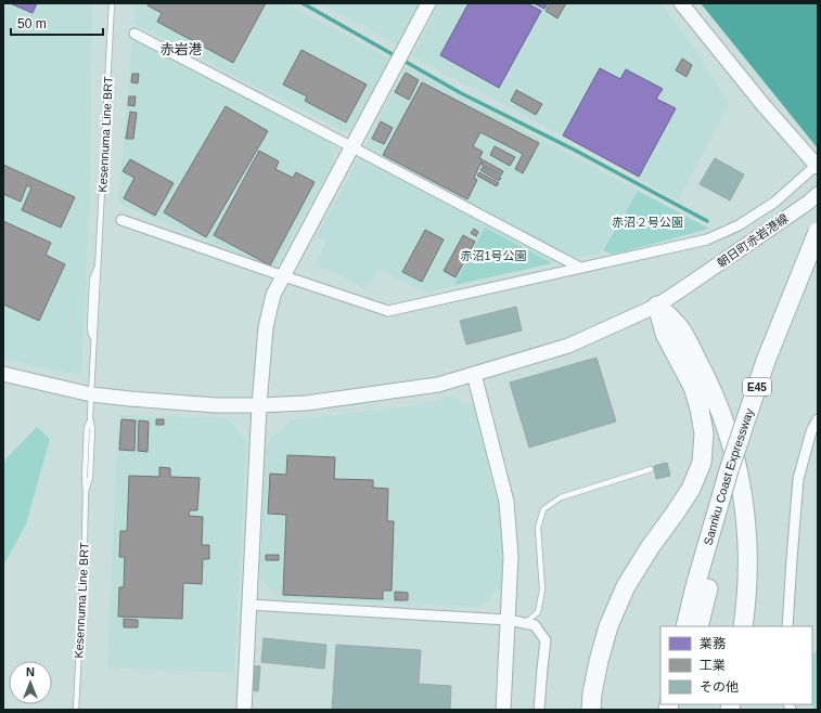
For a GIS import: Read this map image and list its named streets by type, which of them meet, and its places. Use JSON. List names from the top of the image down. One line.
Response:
{"streets":{"highway":["E45","Sanriku Coast Expressway"],"street":["朝日町赤岩港線"],"lane":["Kesennuma Line BRT"]},"crossings":[["Kesennuma Line BRT","朝日町赤岩港線"]],"districts":["赤岩港"],"parks":["赤沼２号公園","赤沼1号公園"],"legend":["業務","工業","その他"],"scale_bar":"50 m","north":"top"}
